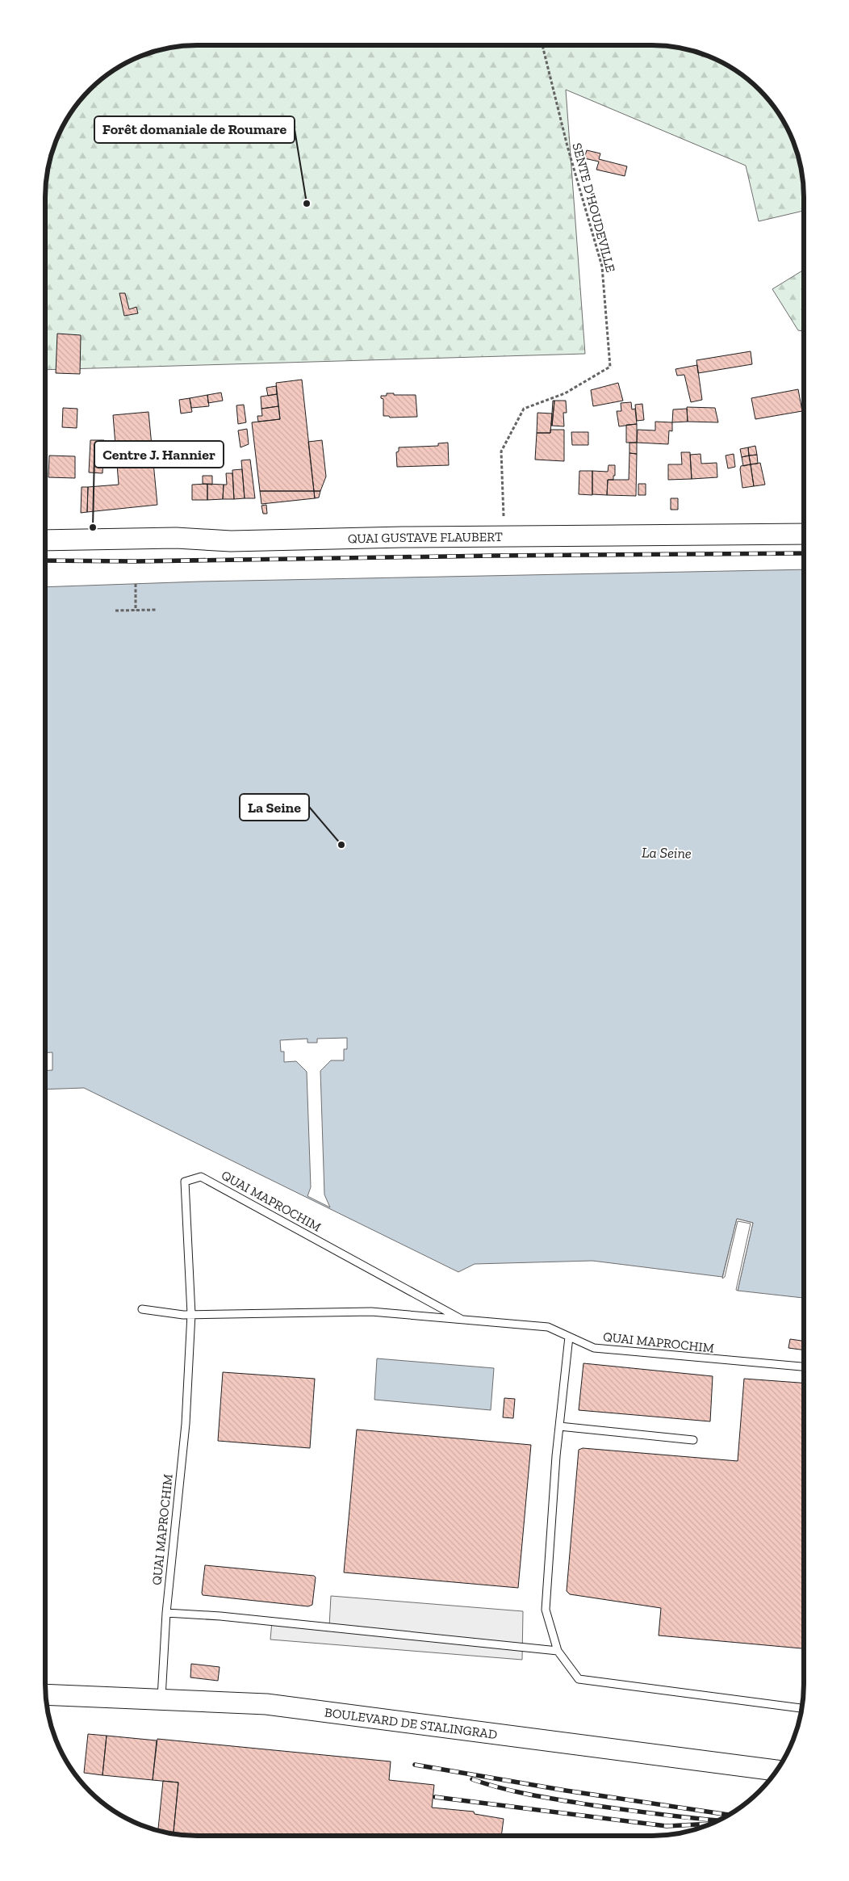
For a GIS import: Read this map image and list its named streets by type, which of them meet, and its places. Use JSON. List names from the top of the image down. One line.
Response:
{"streets":{"main road":["QUAI GUSTAVE FLAUBERT","BOULEVARD DE STALINGRAD"],"lane":["QUAI MAPROCHIM"],"path":["SENTE D'HOUDEVILLE"]},"crossings":[["QUAI MAPROCHIM","BOULEVARD DE STALINGRAD"]],"water":["La Seine"],"places":["Forêt domaniale de Roumare","Centre J. Hannier","La Seine"]}
